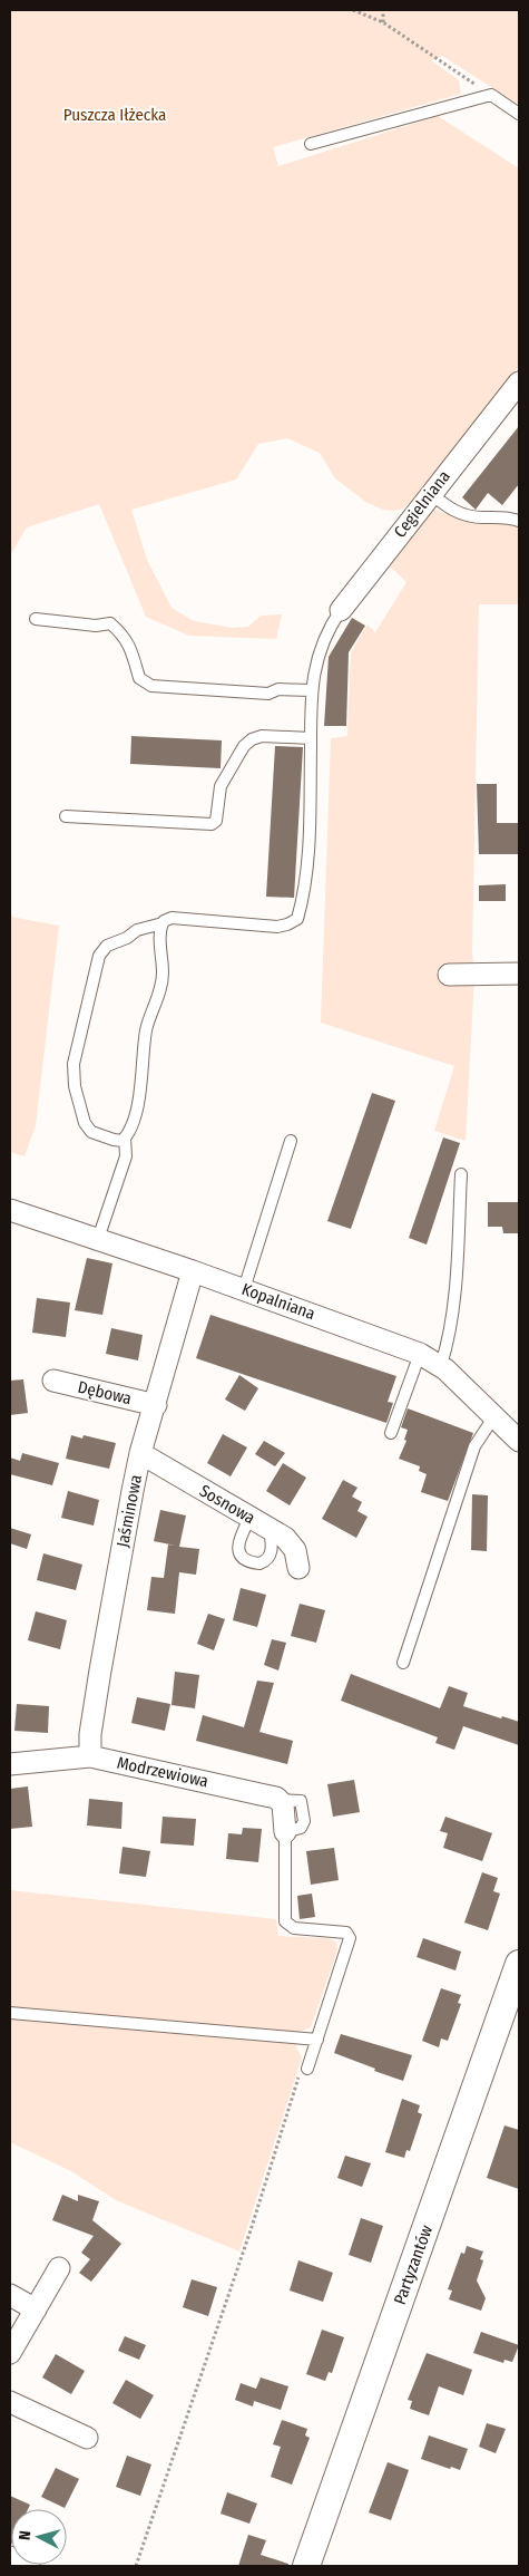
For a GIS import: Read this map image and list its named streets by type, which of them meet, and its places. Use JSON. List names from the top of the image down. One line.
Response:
{"streets":{"street":["Cegielniana","Kopalniana","Dębowa","Sosnowa","Jaśminowa","Modrzewiowa","Partyzantów"]},"crossings":[["Kopalniana","Jaśminowa"],["Dębowa","Jaśminowa"],["Sosnowa","Jaśminowa"],["Jaśminowa","Modrzewiowa"]],"parks":["Puszcza Iłżecka"],"north":"left"}
